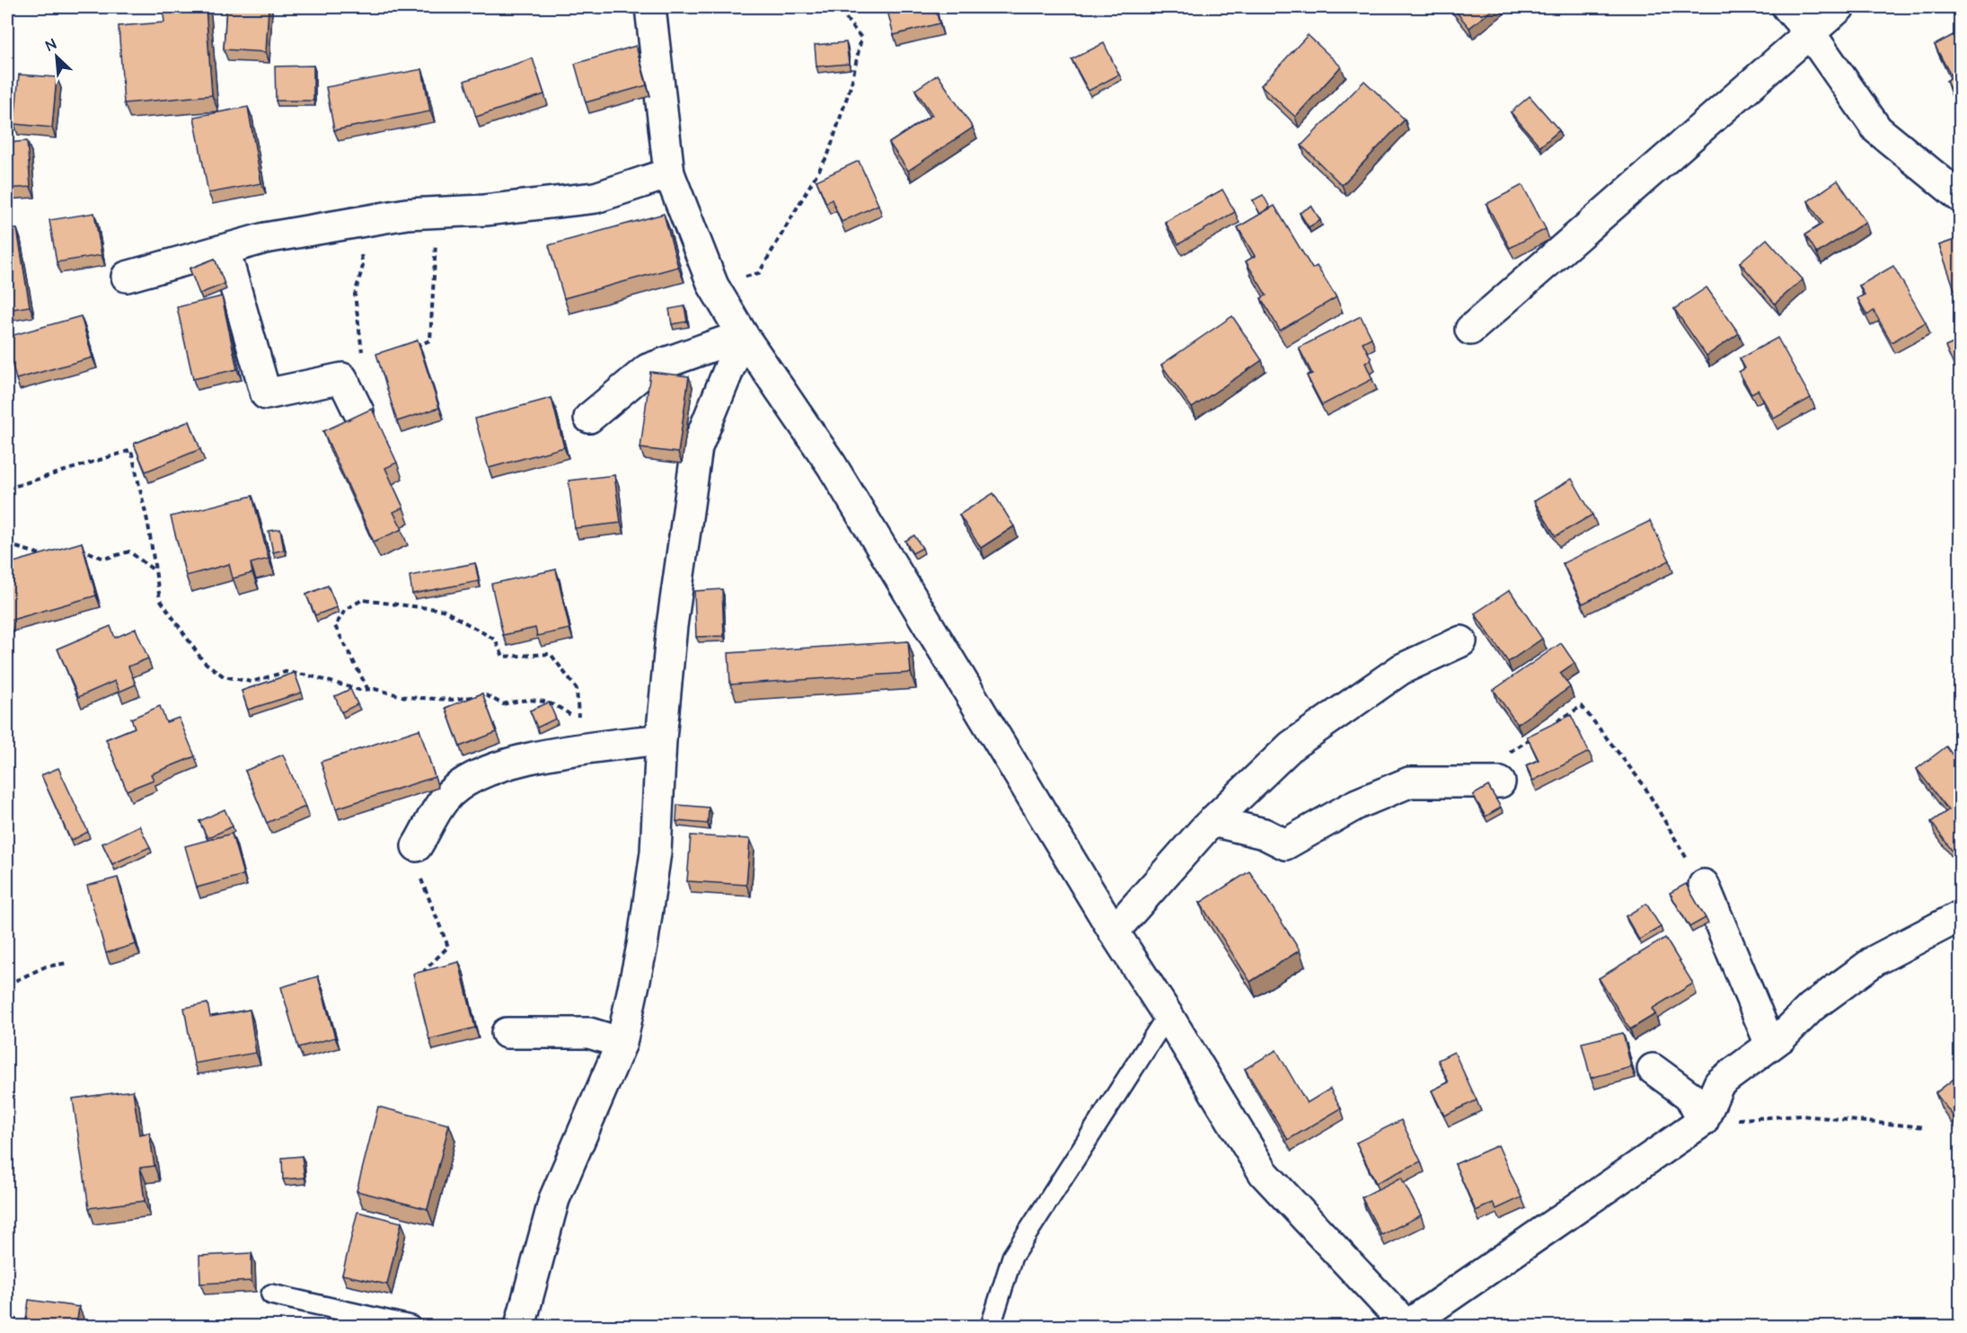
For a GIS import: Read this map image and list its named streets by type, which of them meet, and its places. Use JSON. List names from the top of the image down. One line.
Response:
{"north":"top left"}
